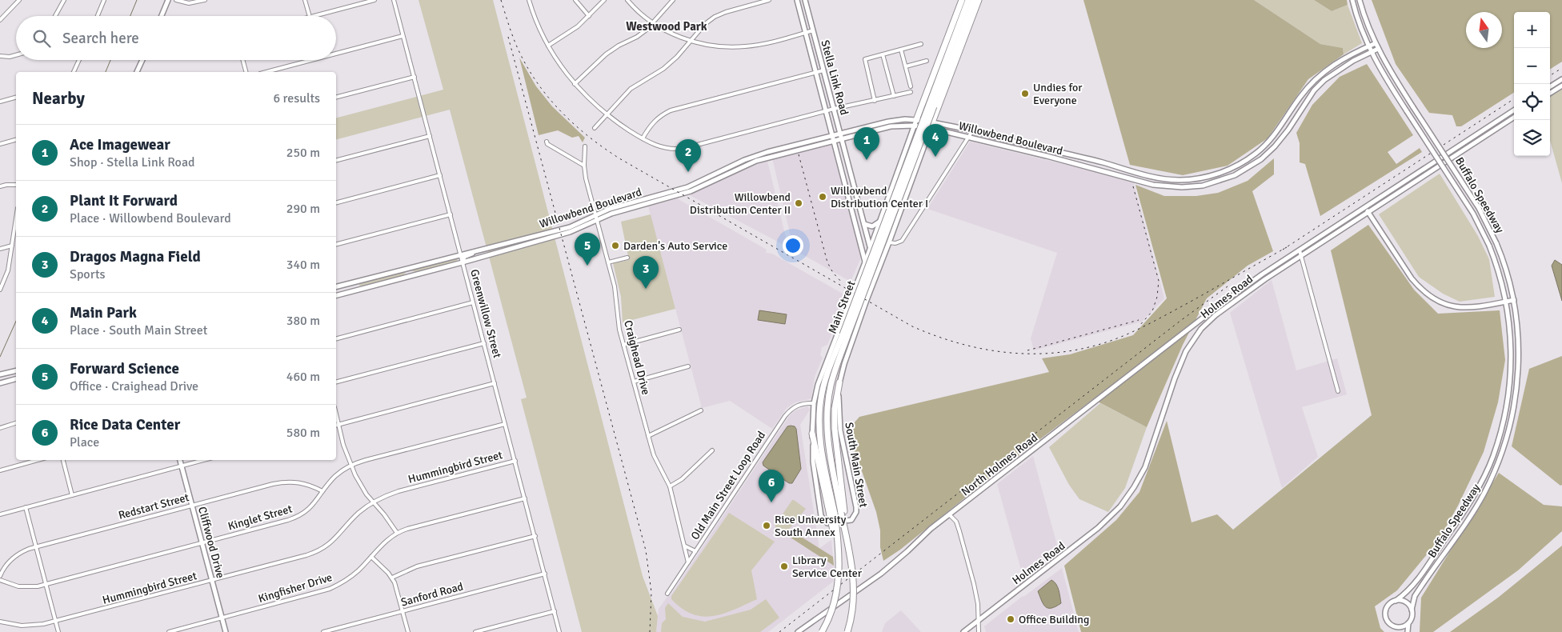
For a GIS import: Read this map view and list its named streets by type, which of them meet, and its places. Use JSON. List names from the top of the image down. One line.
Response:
{"streets":{"highway":["Main Street"],"main road":["Stella Link Road","Willowbend Boulevard","Buffalo Speedway","Holmes Road","South Main Street","North Holmes Road","Cliffwood Drive"],"street":["Greenwillow Street","Craighead Drive","Hummingbird Street","Old Main Street Loop Road","Redstart Street","Kinglet Street","Kingfisher Drive","Sanford Road"]},"crossings":[["Stella Link Road","Willowbend Boulevard"],["Stella Link Road","South Main Street"],["Willowbend Boulevard","Buffalo Speedway"],["Willowbend Boulevard","Greenwillow Street"],["Willowbend Boulevard","Craighead Drive"],["Willowbend Boulevard","South Main Street"],["Holmes Road","North Holmes Road"],["Greenwillow Street","Hummingbird Street"],["Greenwillow Street","Kinglet Street"],["Greenwillow Street","Kingfisher Drive"],["Greenwillow Street","Sanford Road"],["Craighead Drive","Old Main Street Loop Road"],["South Main Street","Old Main Street Loop Road"],["Hummingbird Street","Cliffwood Drive"],["Redstart Street","Kinglet Street"],["Redstart Street","Cliffwood Drive"],["Kinglet Street","Cliffwood Drive"],["Cliffwood Drive","Kingfisher Drive"]],"districts":["Westwood Park"],"places":["Undies for Everyone","Willowbend Distribution Center I","Willowbend Distribution Center II","Darden's Auto Service","Rice University South Annex","Library Service Center","Office Building"],"north":"top","page":{"map_buttons":["+","−"],"search":"Search here","heading":["Nearby","6 results"],"pins":["4","1","2","5","3","6"],"list":[{"mark":"1","name":"Ace Imagewear","note":"Shop · Stella Link Road","value":"250 m"},{"mark":"2","name":"Plant It Forward","note":"Place · Willowbend Boulevard","value":"290 m"},{"mark":"3","name":"Dragos Magna Field","note":"Sports","value":"340 m"},{"mark":"4","name":"Main Park","note":"Place · South Main Street","value":"380 m"},{"mark":"5","name":"Forward Science","note":"Office · Craighead Drive","value":"460 m"},{"mark":"6","name":"Rice Data Center","note":"Place","value":"580 m"}]}}
